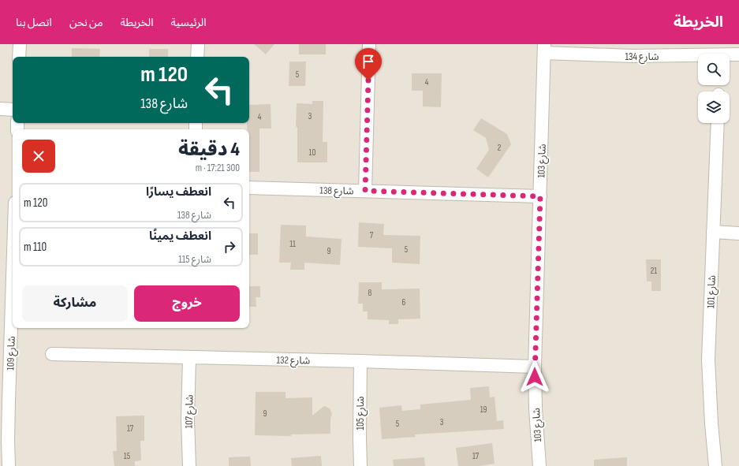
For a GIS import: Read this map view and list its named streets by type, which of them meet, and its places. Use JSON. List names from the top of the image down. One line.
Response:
{"streets":{"street":["شارع 134","شارع 103","شارع 138","شارع 101","شارع 109","شارع 132","شارع 107","شارع 105"]},"crossings":[["شارع 134","شارع 103"],["شارع 103","شارع 138"],["شارع 103","شارع 132"],["شارع 132","شارع 107"],["شارع 132","شارع 105"]],"house_numbers":["5","4","3","4","2","10","7","11","5","9","21","8","6","19","9","3","5","17","15","17"],"page":{"header":"الخريطة","nav":["الرئيسية","الخريطة","من نحن","اتصل بنا"],"turn":["120 m","شارع 138"],"heading":["4 دقيقة","300 m · 17:21"],"list":[{"name":"انعطف يسارًا","note":"شارع 138","value":"120 m"},{"name":"انعطف يمينًا","note":"شارع 115","value":"110 m"}],"buttons":["خروج","مشاركة"]}}
